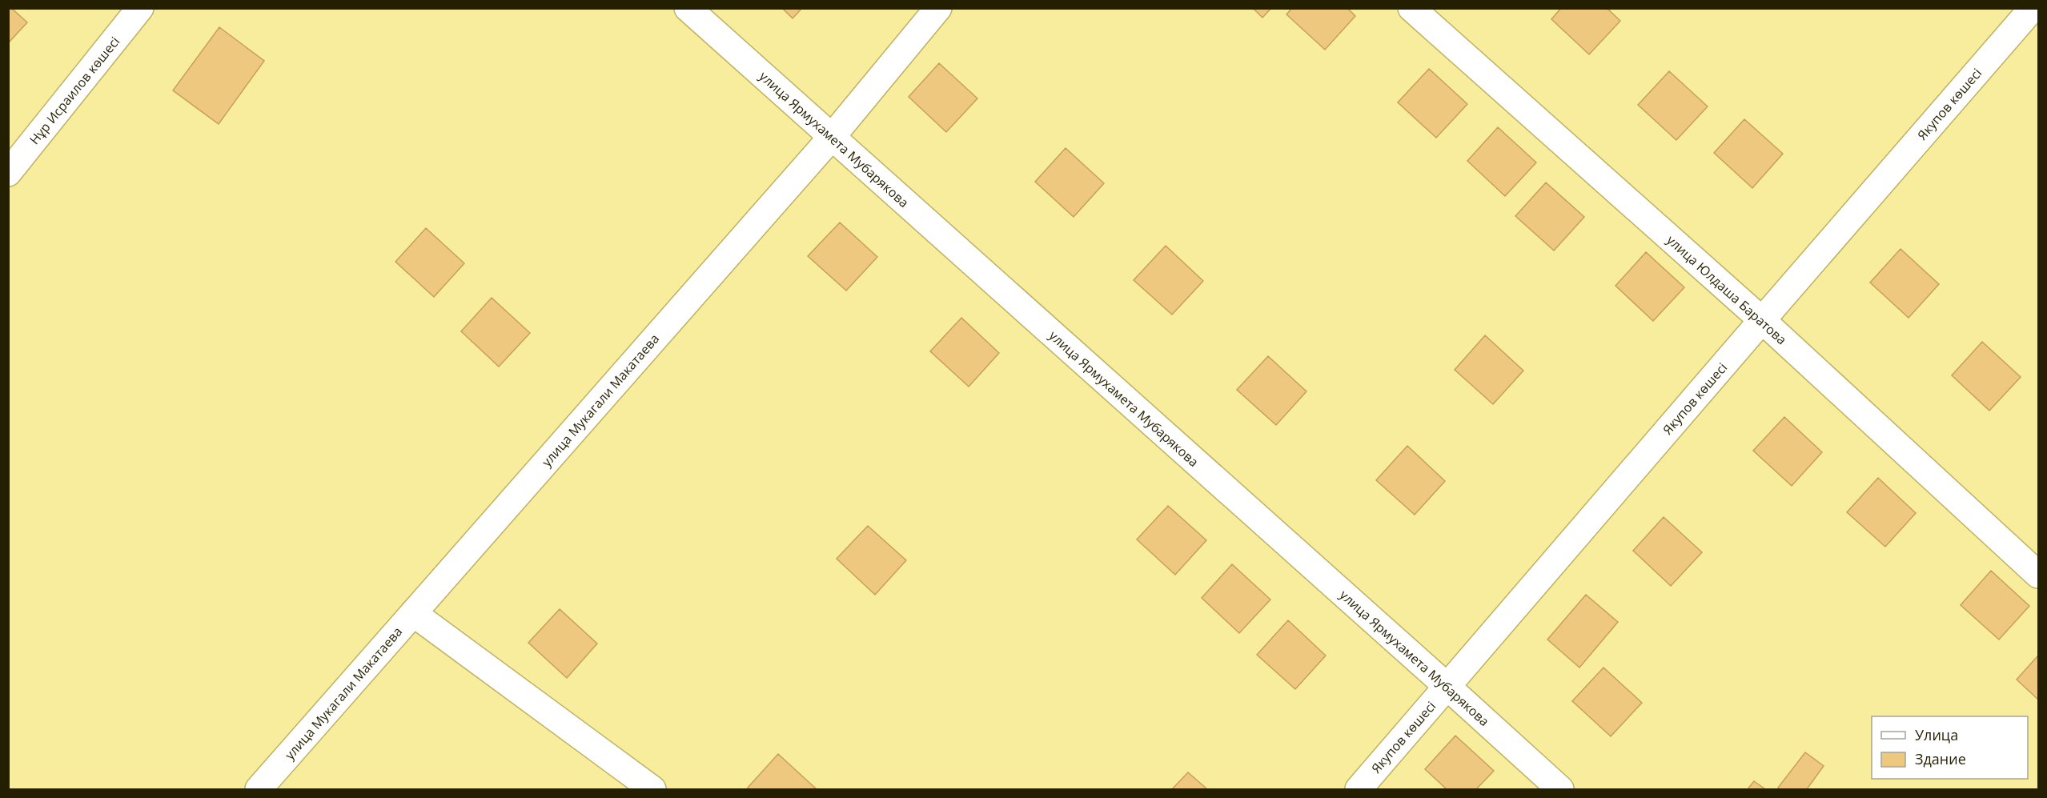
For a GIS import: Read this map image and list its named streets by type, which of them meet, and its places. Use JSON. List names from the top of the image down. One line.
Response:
{"streets":{"street":["Нұр Исраилов көшесі","Якупов көшесі","улица Ярмухамета Мубарякова","улица Юлдаша Баратова","улица Мукагали Макатаева"]},"crossings":[["Якупов көшесі","улица Ярмухамета Мубарякова"],["Якупов көшесі","улица Юлдаша Баратова"],["улица Ярмухамета Мубарякова","улица Мукагали Макатаева"]],"legend":["Улица","Здание"]}
